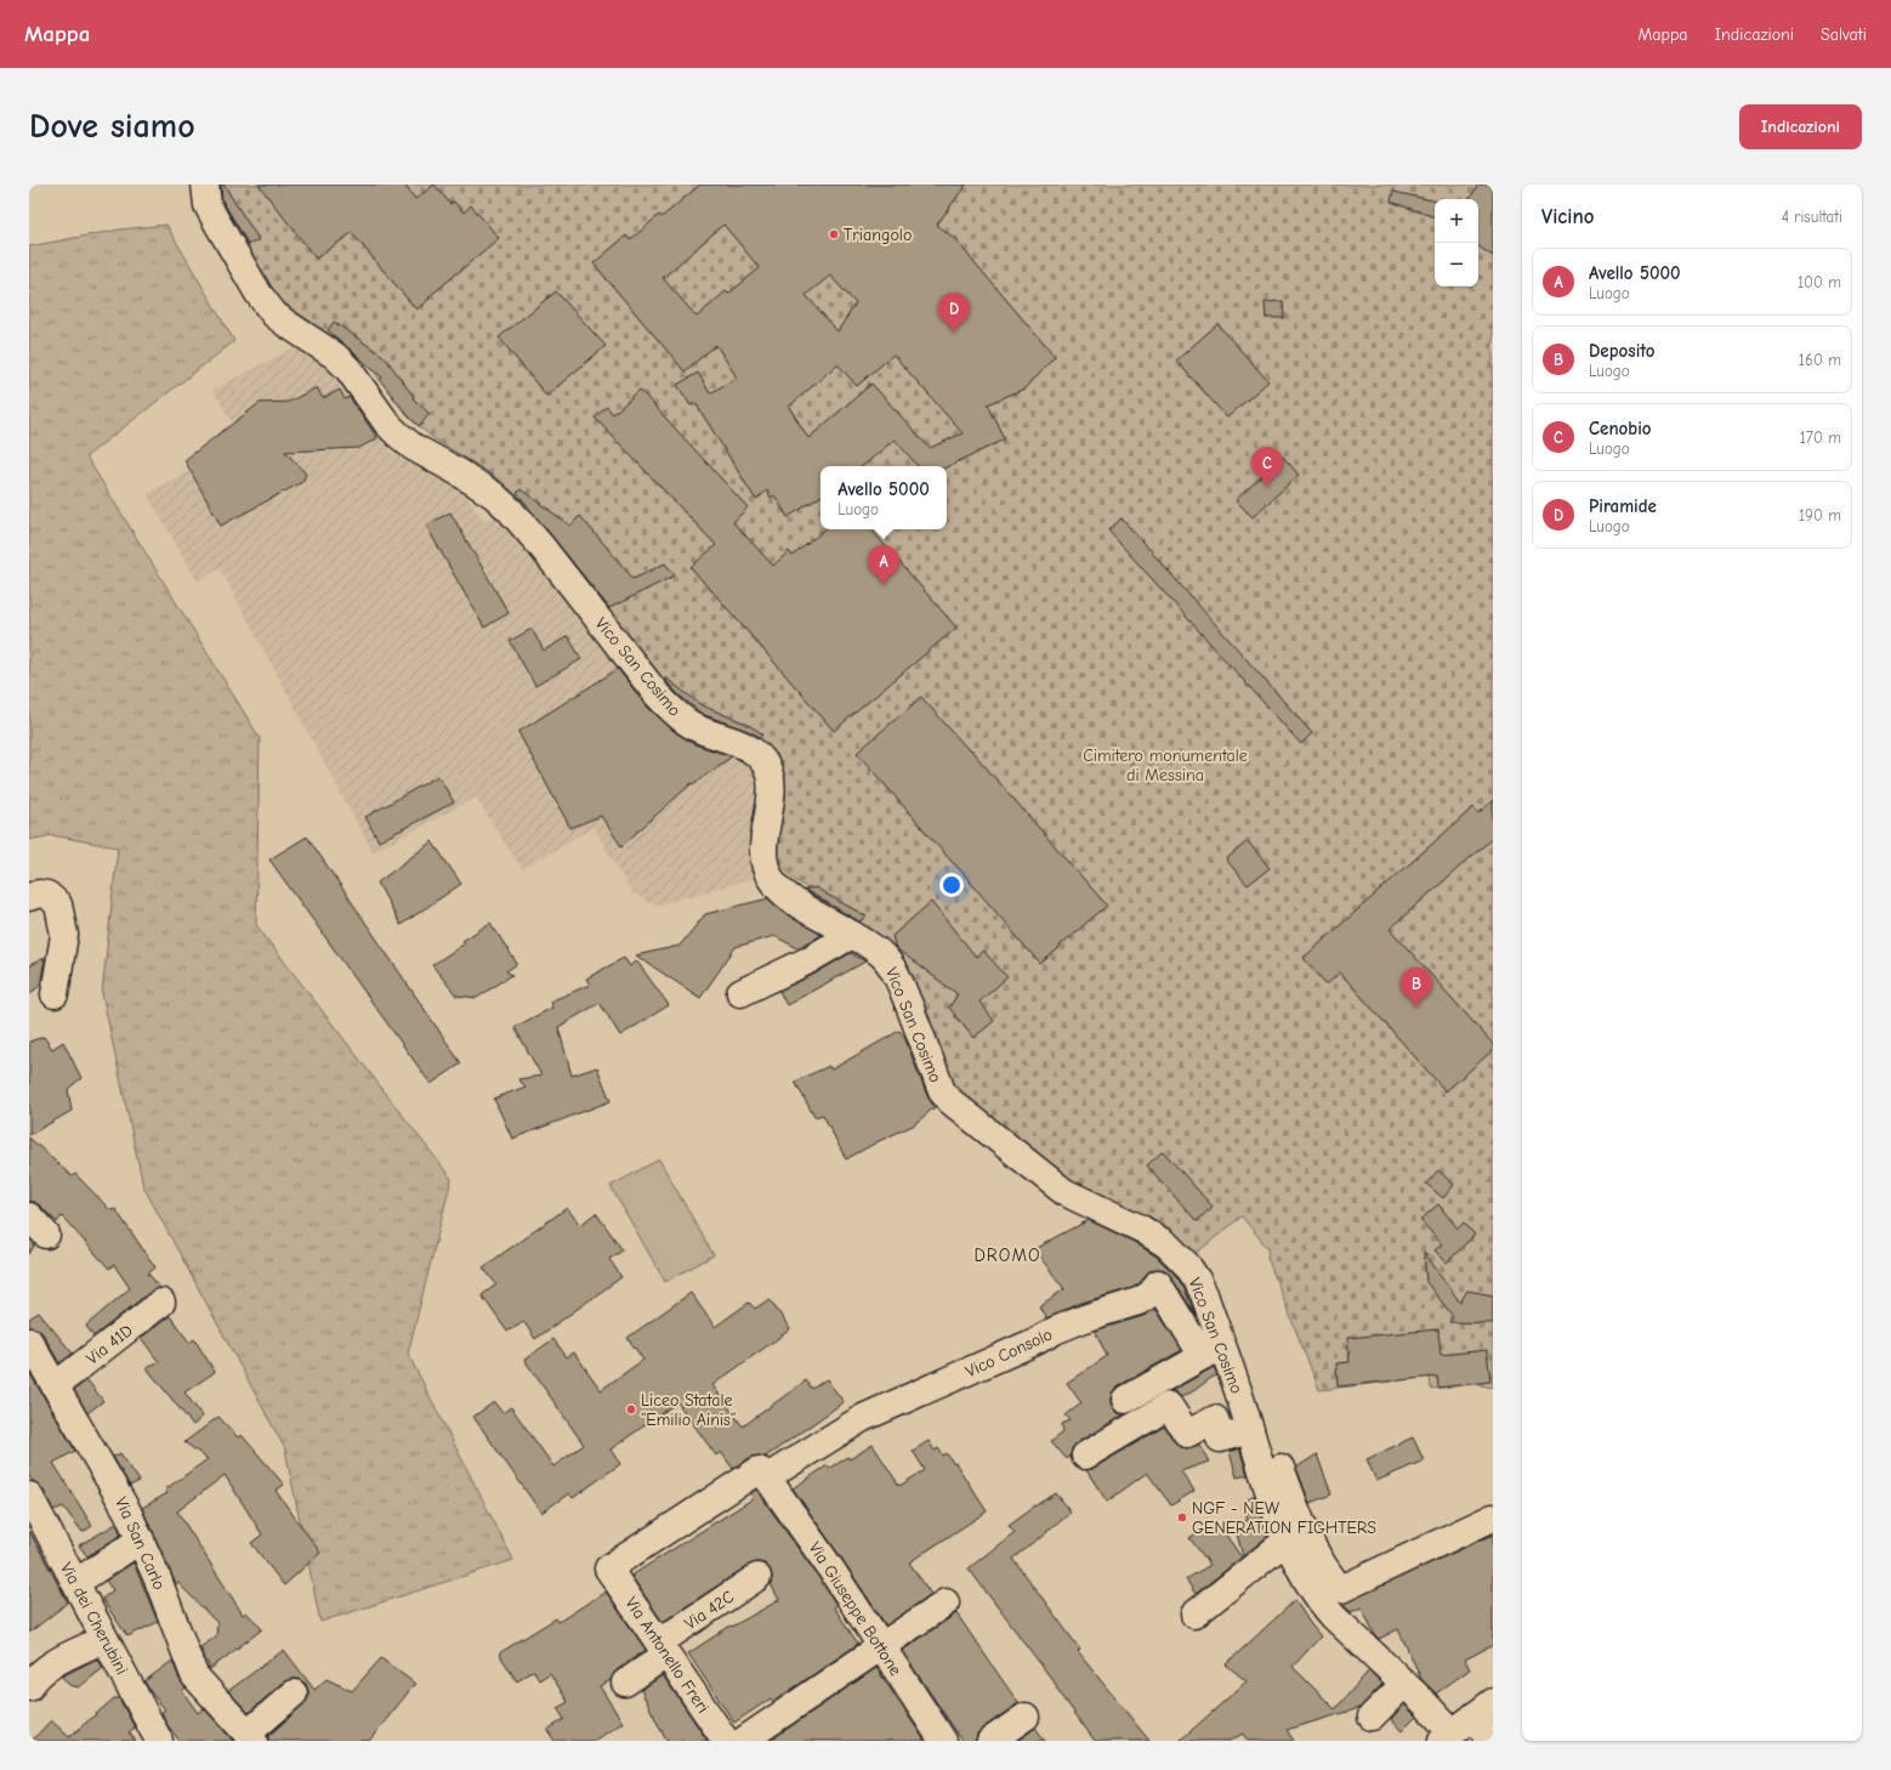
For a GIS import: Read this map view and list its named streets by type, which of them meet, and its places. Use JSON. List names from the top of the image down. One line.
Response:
{"streets":{"street":["Vico San Cosimo","Via 41D","Vico Consolo","Via San Carlo","Via Giuseppe Bottone","Via 42C","Via dei Cherubini","Via Antonello Freri"]},"crossings":[["Vico San Cosimo","Vico Consolo"],["Via 41D","Via San Carlo"],["Vico Consolo","Via Giuseppe Bottone"],["Vico Consolo","Via Antonello Freri"],["Via Giuseppe Bottone","Via Antonello Freri"],["Via 42C","Via Antonello Freri"]],"districts":["DROMO"],"parks":["Cimitero monumentale di Messina"],"places":["Triangolo","Liceo Statale “Emilio Ainis”","NGF - NEW GENERATION FIGHTERS"],"page":{"header":"Mappa","nav":["Mappa","Indicazioni","Salvati"],"buttons":"Indicazioni","title":"Dove siamo","heading":["Vicino","4 risultati"],"map_buttons":["+","−"],"list":[{"mark":"A","name":"Avello 5000","note":"Luogo","value":"100 m"},{"mark":"B","name":"Deposito","note":"Luogo","value":"160 m"},{"mark":"C","name":"Cenobio","note":"Luogo","value":"170 m"},{"mark":"D","name":"Piramide","note":"Luogo","value":"190 m"}],"pins":["D","C","A","B"],"popup":["Avello 5000","Luogo"]}}
